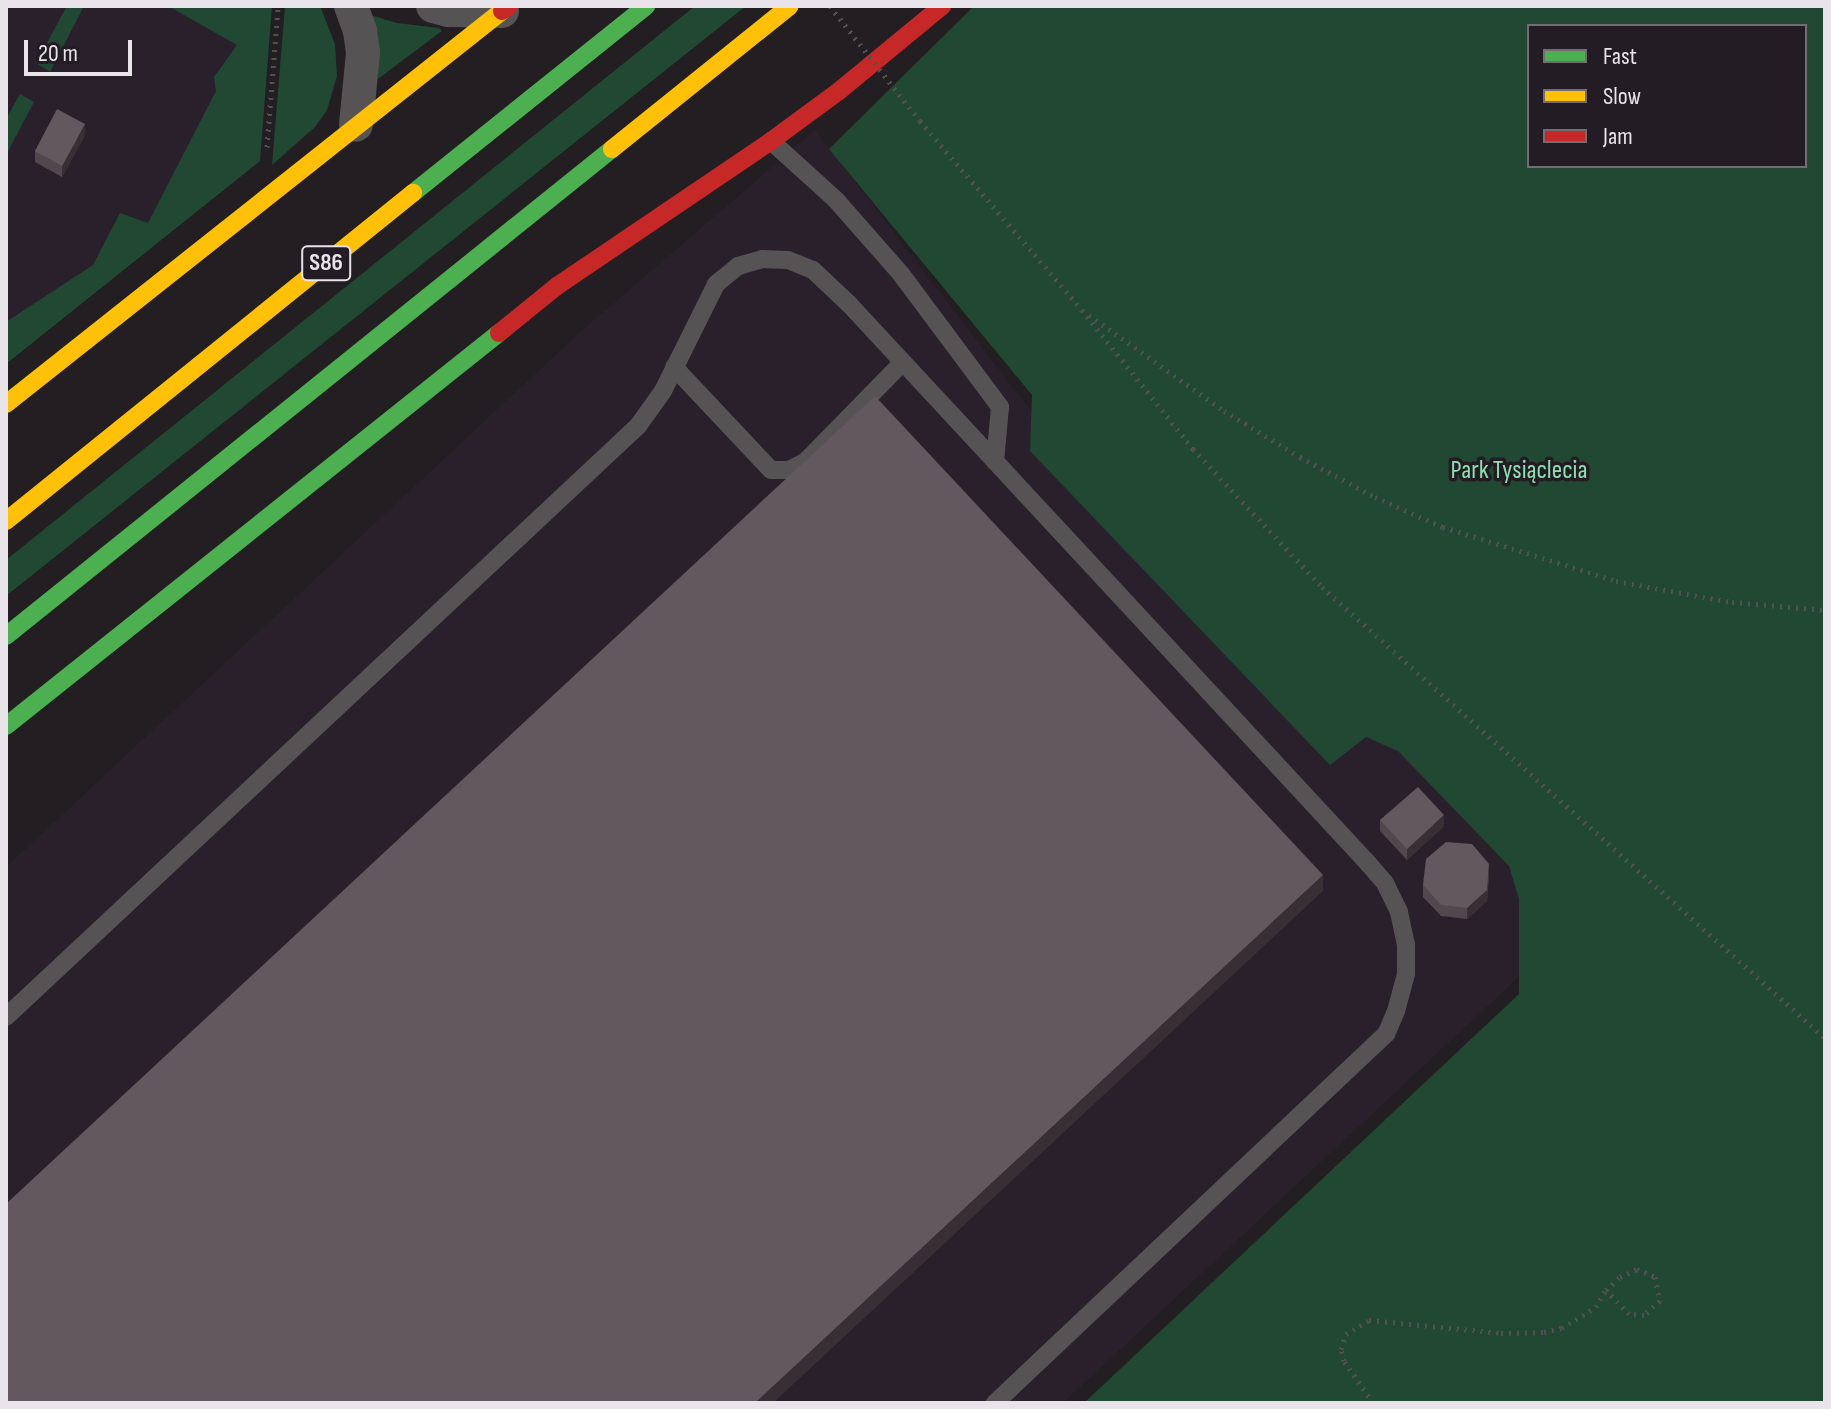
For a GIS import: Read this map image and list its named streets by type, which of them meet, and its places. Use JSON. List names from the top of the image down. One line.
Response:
{"streets":{"main road":["S86"]},"parks":["Park Tysiąclecia"],"legend":["Fast","Slow","Jam"],"scale_bar":"20 m"}
